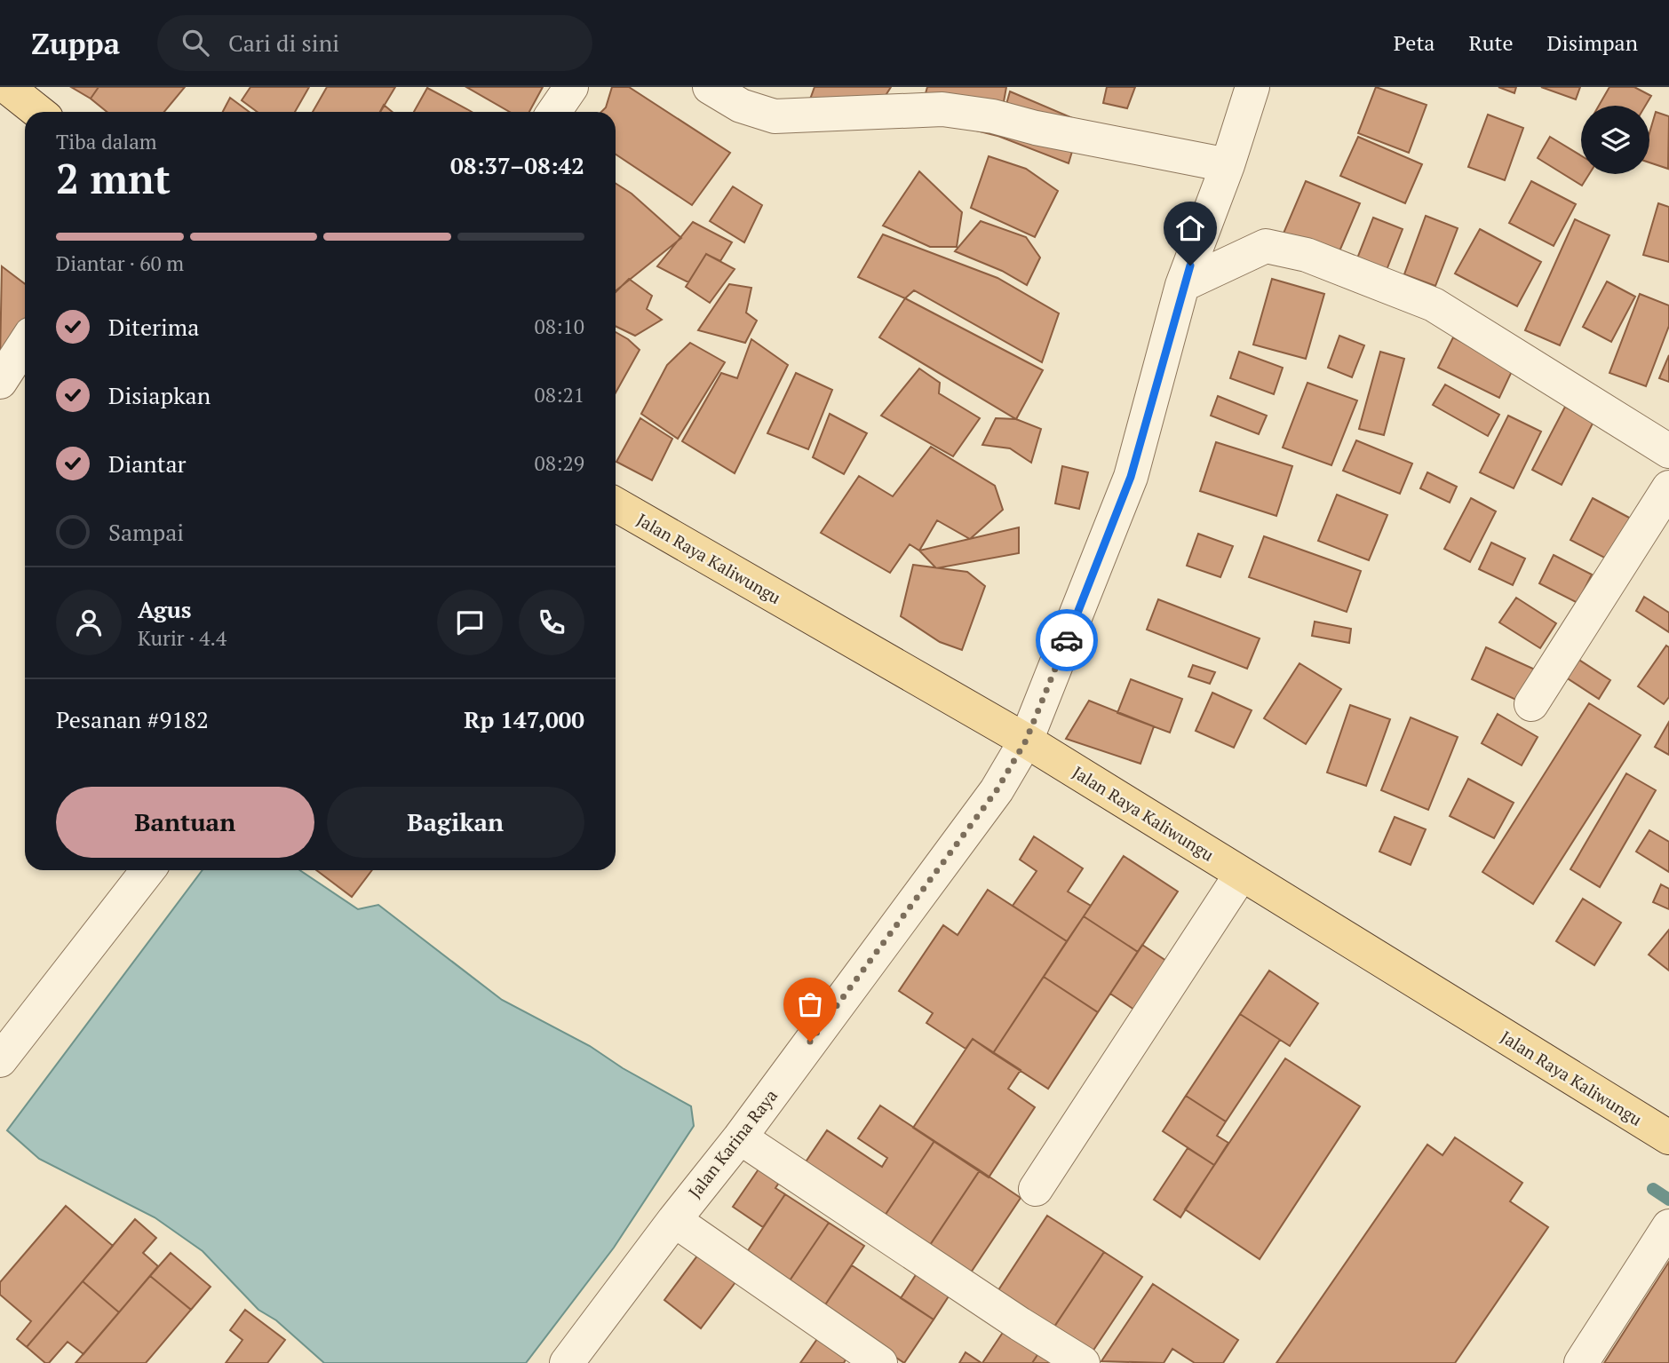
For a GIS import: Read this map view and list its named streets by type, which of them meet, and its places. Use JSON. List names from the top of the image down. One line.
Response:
{"streets":{"main road":["Jalan Raya Kaliwungu"],"street":["Jalan Karina Raya"]},"crossings":[["Jalan Raya Kaliwungu","Jalan Karina Raya"]],"page":{"header":"Zuppa","search":"Cari di sini","nav":["Peta","Rute","Disimpan"],"heading":["2 mnt","Tiba dalam","08:37–08:42"],"panel":["Agus","Kurir · 4.4","Pesanan #9182","Rp 147,000"],"bar":"Diantar · 60 m","list":[["Diterima","08:10"],["Disiapkan","08:21"],["Diantar","08:29"],"Sampai"],"buttons":["Bantuan","Bagikan"]}}
